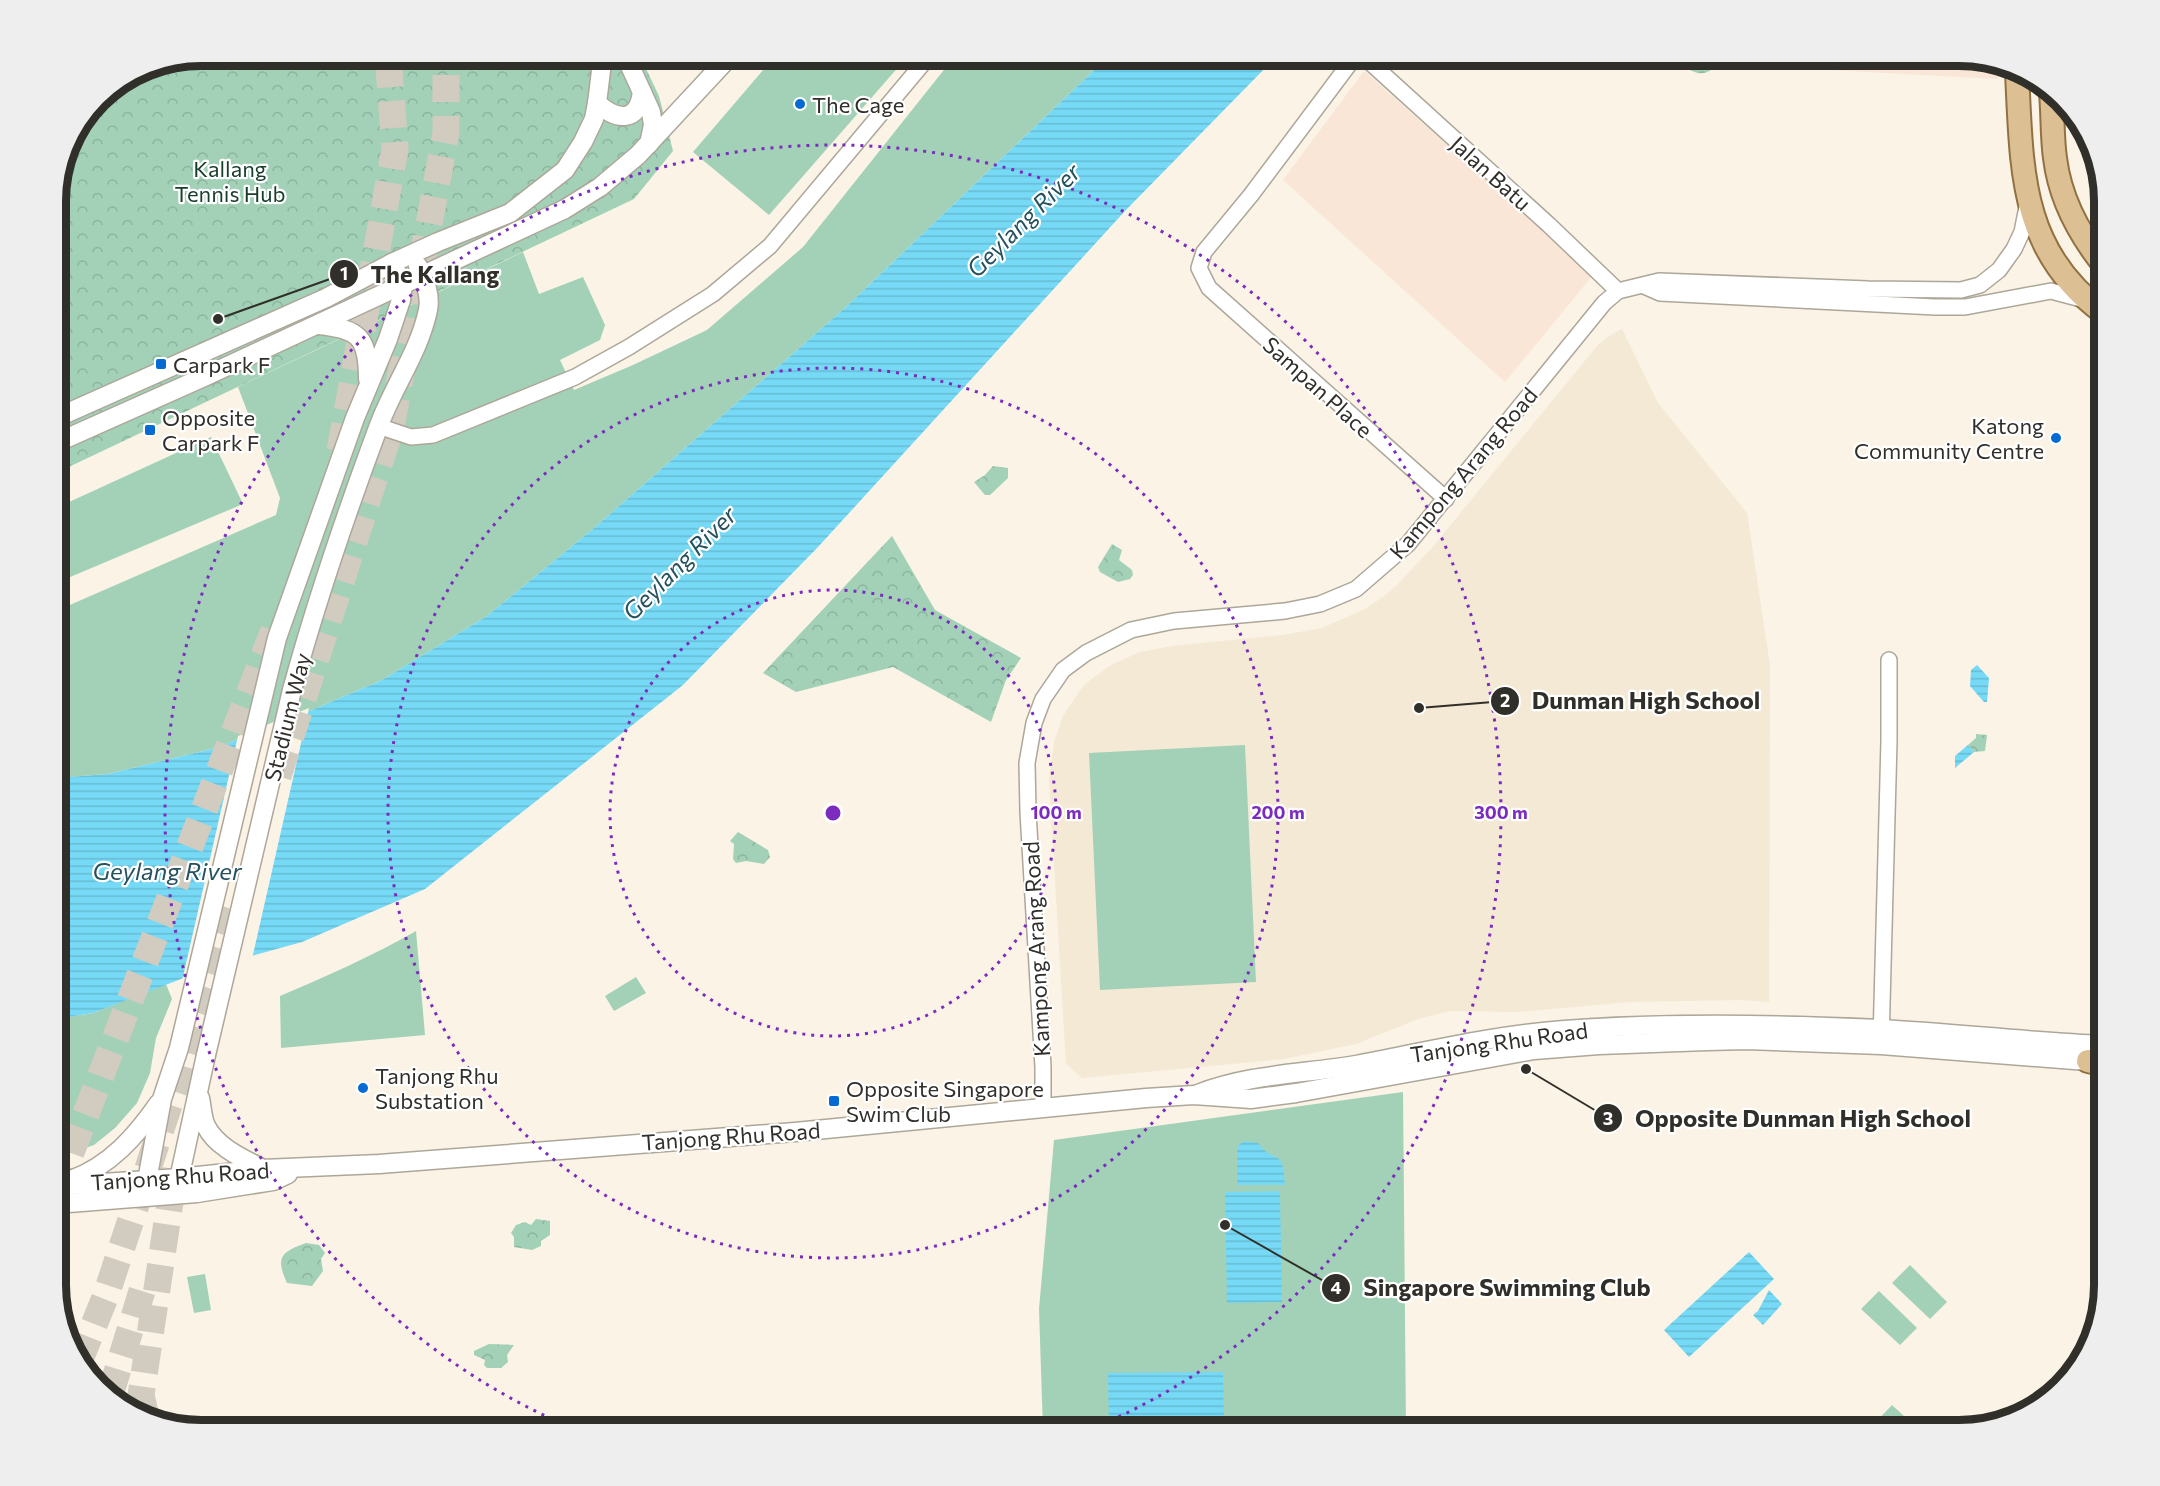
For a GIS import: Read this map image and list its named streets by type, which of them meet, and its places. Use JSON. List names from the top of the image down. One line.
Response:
{"streets":{"street":["Jalan Batu","Sampan Place","Kampong Arang Road","Stadium Way","Tanjong Rhu Road"]},"crossings":[["Jalan Batu","Kampong Arang Road"],["Sampan Place","Kampong Arang Road"],["Kampong Arang Road","Tanjong Rhu Road"],["Stadium Way","Tanjong Rhu Road"]],"water":["Geylang River"],"parks":["Kallang Tennis Hub"],"places":{"other":["The Cage","The Kallang","Katong Community Centre","Dunman High School","Opposite Dunman High School","Tanjong Rhu Substation","Singapore Swimming Club"],"transit":["Carpark F","Opposite Carpark F","Opposite Singapore Swim Club"]},"rings":["100 m","200 m","300 m"]}
